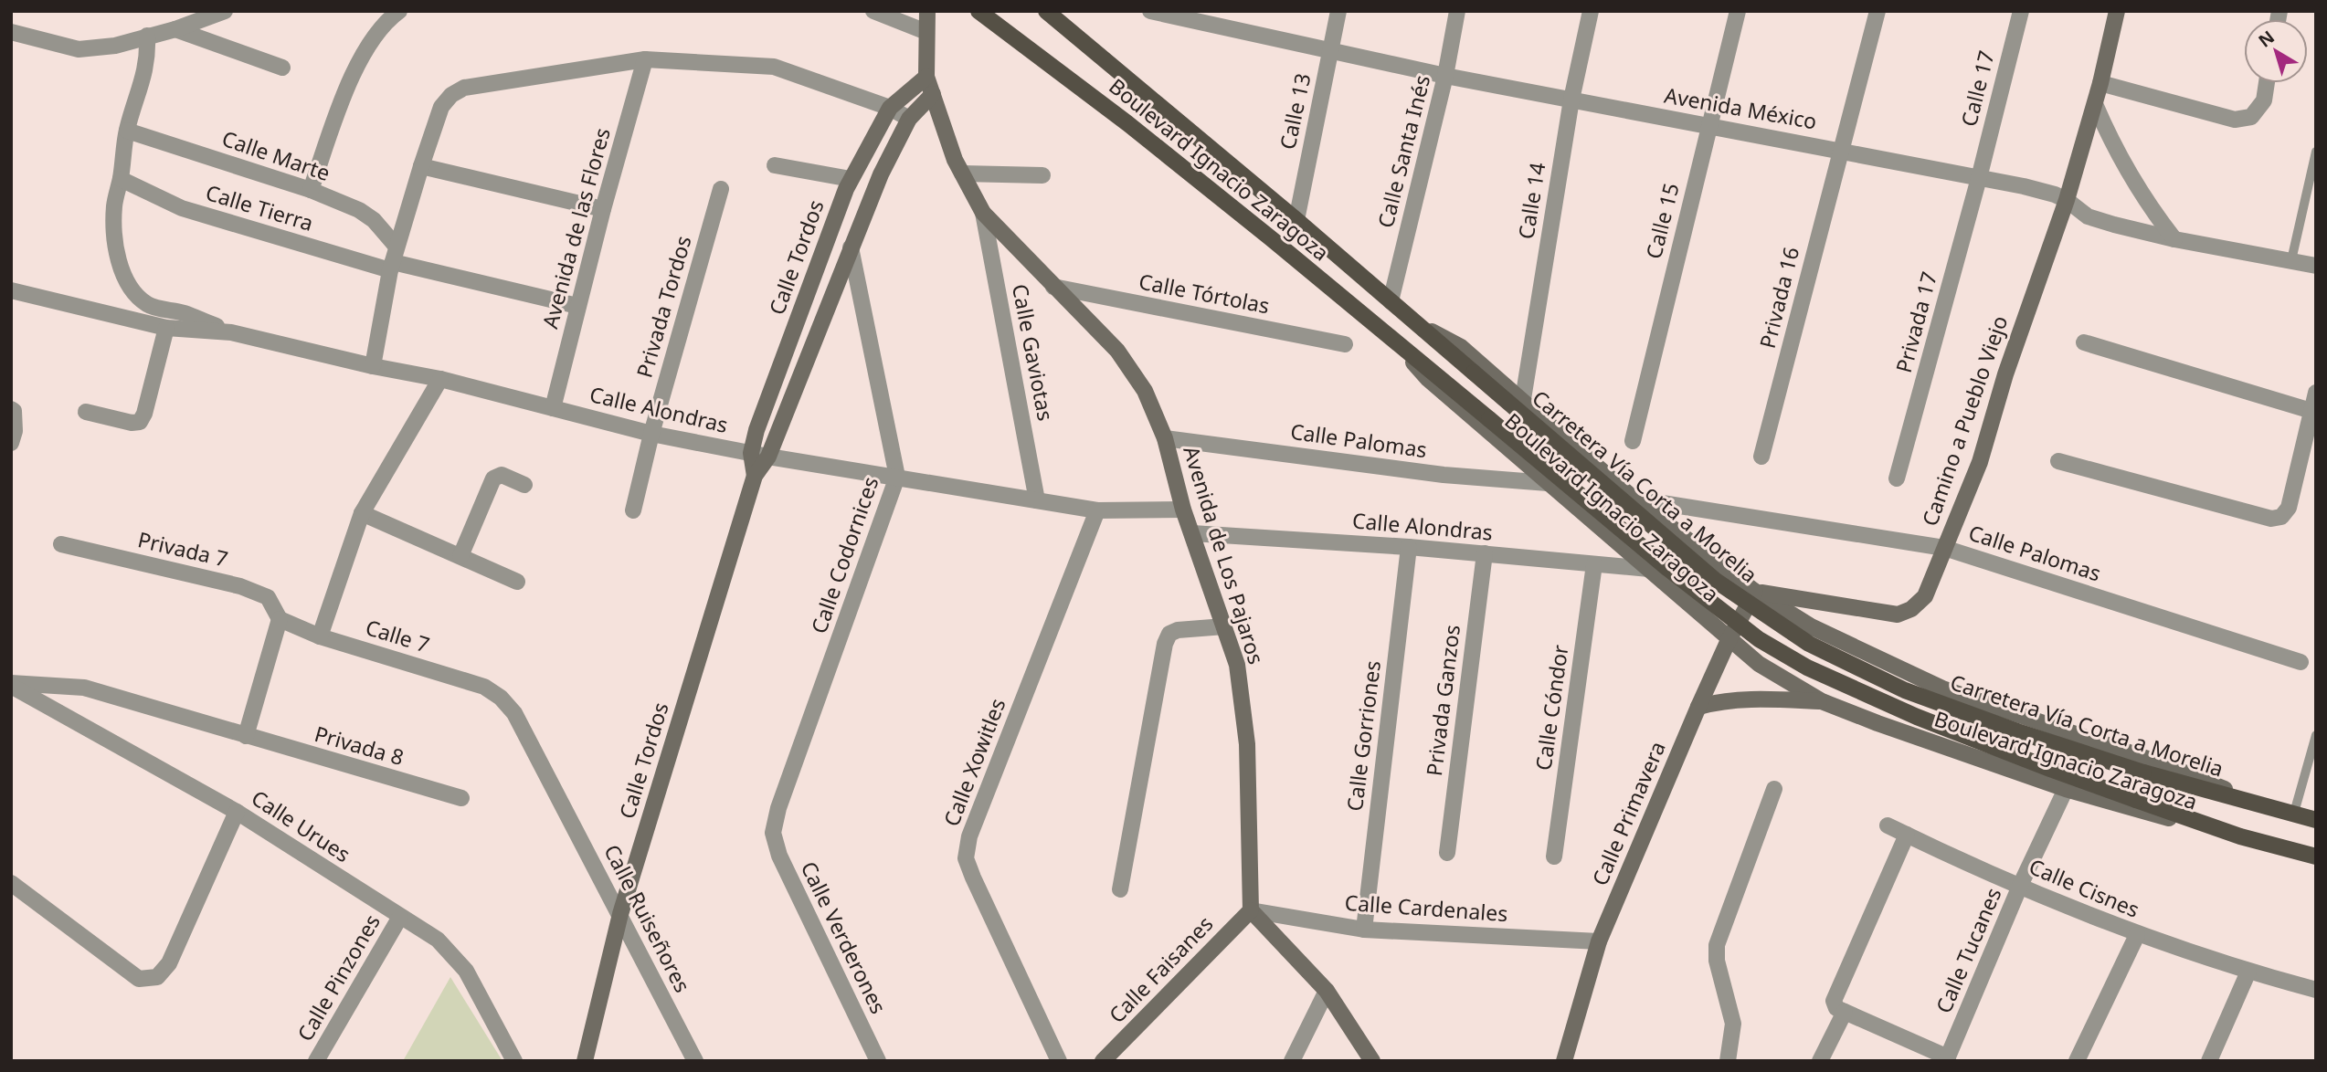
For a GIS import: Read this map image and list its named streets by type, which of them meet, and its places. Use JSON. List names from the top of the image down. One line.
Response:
{"streets":{"main road":["Boulevard Ignacio Zaragoza","Carretera Vía Corta a Morelia"],"street":["Calle 17","Avenida México","Calle 13","Calle Santa Inés","Calle Marte","Calle 14","Calle Tierra","Calle 15","Avenida de las Flores","Calle Tordos","Calle Tórtolas","Privada 16","Privada Tordos","Privada 17","Calle Gaviotas","Calle Alondras","Camino a Pueblo Viejo","Calle Palomas","Privada 7","Calle Codornices","Avenida de Los Pajaros","Calle 7","Privada Ganzos","Calle Cóndor","Calle Gorriones","Privada 8","Calle Xowitles","Calle Primavera","Calle Urues","Calle Cisnes","Calle Cardenales","Calle Ruiseñores","Calle Verderones","Calle Tucanes","Calle Faisanes","Calle Pinzones"]},"crossings":[["Calle 17","Avenida México"],["Calle 17","Privada 17"],["Avenida México","Calle 13"],["Avenida México","Calle Santa Inés"],["Avenida México","Calle 14"],["Avenida México","Calle 15"],["Avenida México","Privada 16"],["Avenida México","Privada 17"],["Avenida México","Camino a Pueblo Viejo"],["Calle 13","Boulevard Ignacio Zaragoza"],["Calle Santa Inés","Boulevard Ignacio Zaragoza"],["Calle Marte","Calle Tierra"],["Boulevard Ignacio Zaragoza","Calle 14"],["Boulevard Ignacio Zaragoza","Calle Alondras"],["Boulevard Ignacio Zaragoza","Camino a Pueblo Viejo"],["Boulevard Ignacio Zaragoza","Calle Palomas"],["Boulevard Ignacio Zaragoza","Carretera Vía Corta a Morelia"],["Boulevard Ignacio Zaragoza","Calle Primavera"],["Boulevard Ignacio Zaragoza","Calle Tucanes"],["Calle Tierra","Avenida de las Flores"],["Avenida de las Flores","Calle Alondras"],["Calle Tordos","Calle Alondras"],["Calle Tordos","Calle Codornices"],["Calle Tordos","Calle Ruiseñores"],["Calle Tórtolas","Avenida de Los Pajaros"],["Privada Tordos","Calle Alondras"],["Calle Gaviotas","Calle Alondras"],["Calle Alondras","Calle Codornices"],["Calle Alondras","Avenida de Los Pajaros"],["Calle Alondras","Privada Ganzos"],["Calle Alondras","Calle Cóndor"],["Calle Alondras","Calle Gorriones"],["Calle Alondras","Calle Xowitles"],["Camino a Pueblo Viejo","Calle Palomas"],["Camino a Pueblo Viejo","Calle Primavera"],["Calle Palomas","Avenida de Los Pajaros"],["Privada 7","Calle 7"],["Calle Codornices","Calle Verderones"],["Avenida de Los Pajaros","Calle Cardenales"],["Avenida de Los Pajaros","Calle Faisanes"],["Calle 7","Calle Ruiseñores"],["Calle Gorriones","Calle Cardenales"],["Privada 8","Calle Urues"],["Calle Primavera","Calle Cardenales"],["Calle Urues","Calle Pinzones"],["Calle Cisnes","Calle Tucanes"],["Calle Cardenales","Calle Faisanes"]],"north":"top left"}
